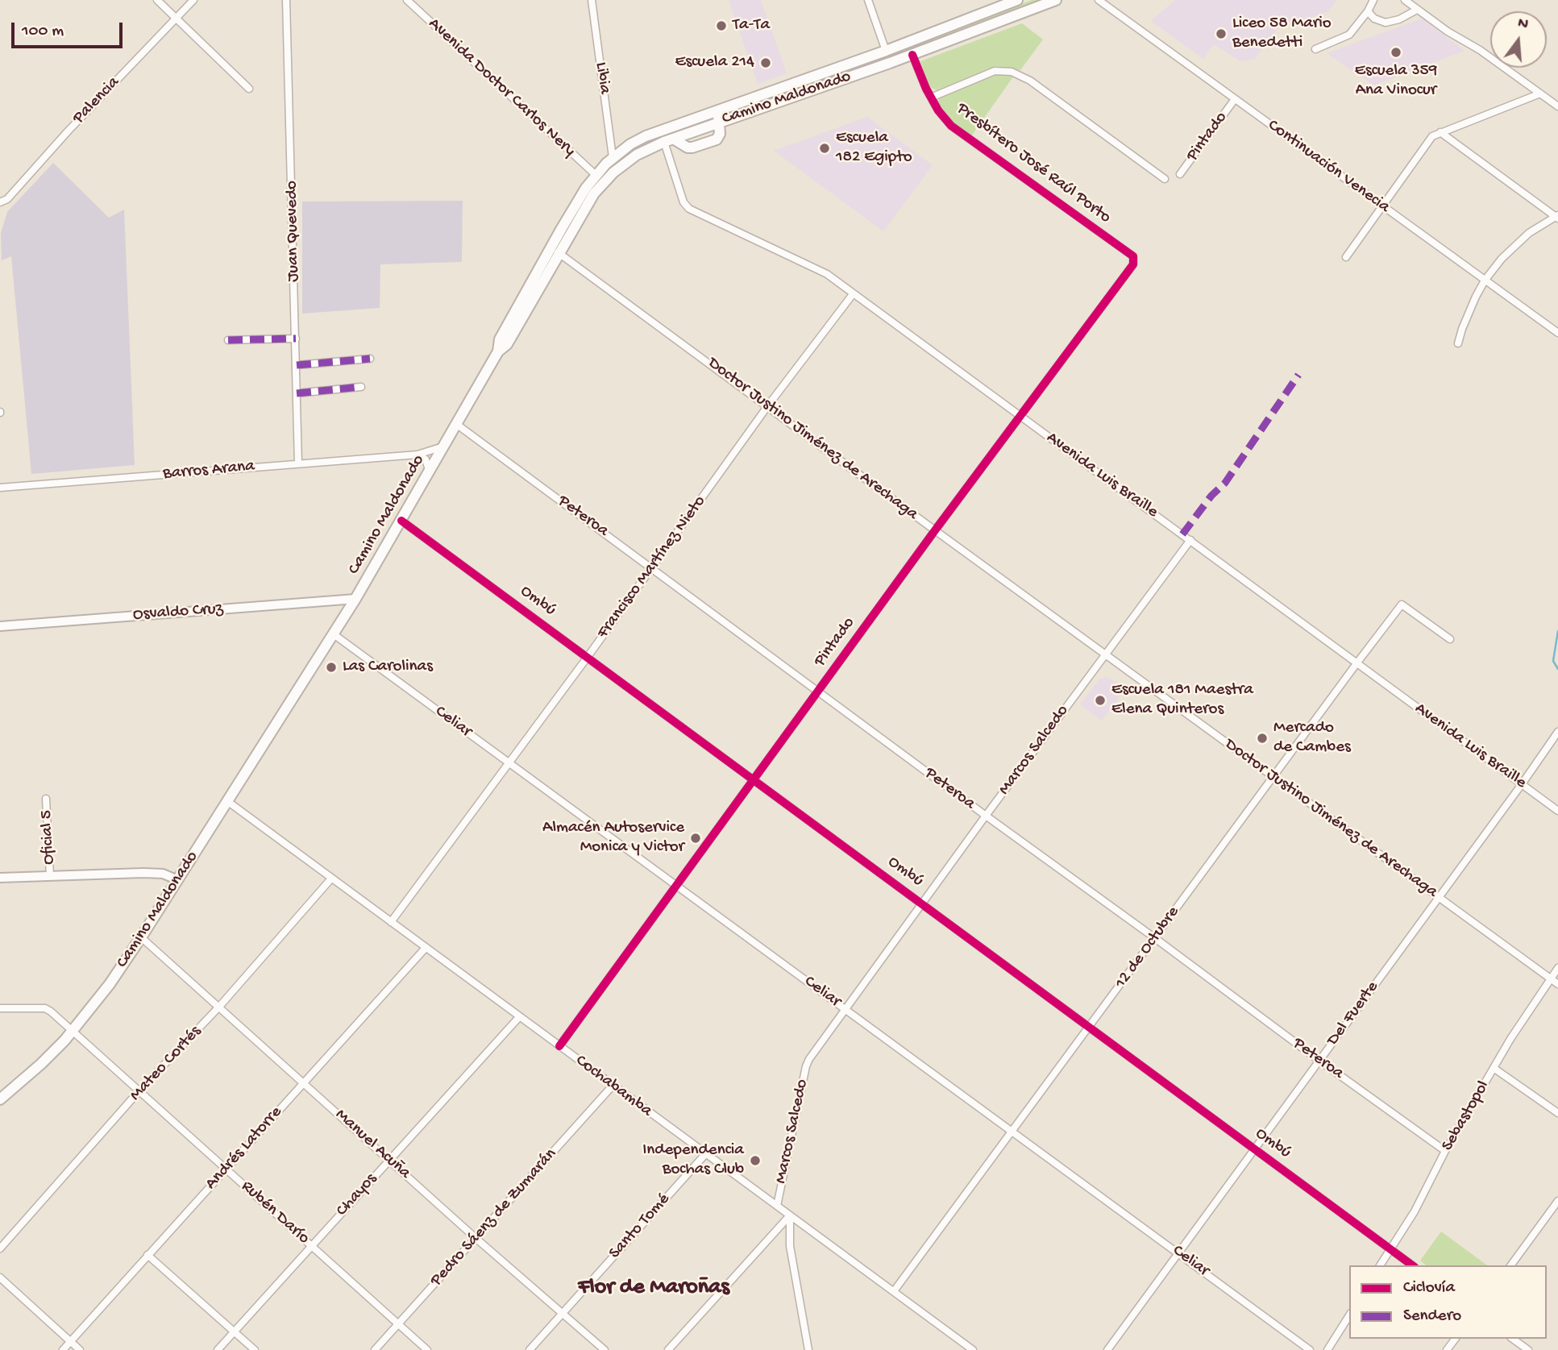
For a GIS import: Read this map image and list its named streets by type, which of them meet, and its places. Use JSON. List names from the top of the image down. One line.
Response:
{"streets":{"main road":["Camino Maldonado"],"street":["Libia","Avenida Doctor Carlos Nery","Palencia","Pintado","Presbítero José Raúl Porto","Continuación Venecia","Juan Quevedo","Doctor Justino Jiménez de Arechaga","Barros Arana","Avenida Luis Braille","Peteroa","Francisco Martínez Nieto","Ombú","Osvaldo Cruz","Celiar","Marcos Salcedo","Oficial 5","12 de Octubre","Del Fuerte","Mateo Cortés","Cochabamba","Sebastopol","Manuel Acuña","Andrés Latorre","Chayos","Rubén Darío","Pedro Sáenz de Zumarán","Santo Tomé"]},"crossings":[["Libia","Camino Maldonado"],["Avenida Doctor Carlos Nery","Camino Maldonado"],["Camino Maldonado","Presbítero José Raúl Porto"],["Camino Maldonado","Doctor Justino Jiménez de Arechaga"],["Camino Maldonado","Barros Arana"],["Camino Maldonado","Avenida Luis Braille"],["Camino Maldonado","Peteroa"],["Camino Maldonado","Ombú"],["Camino Maldonado","Osvaldo Cruz"],["Camino Maldonado","Celiar"],["Camino Maldonado","Cochabamba"],["Camino Maldonado","Manuel Acuña"],["Camino Maldonado","Rubén Darío"],["Pintado","Presbítero José Raúl Porto"],["Pintado","Continuación Venecia"],["Pintado","Doctor Justino Jiménez de Arechaga"],["Pintado","Avenida Luis Braille"],["Pintado","Peteroa"],["Pintado","Ombú"],["Pintado","Celiar"],["Pintado","Cochabamba"],["Juan Quevedo","Barros Arana"],["Doctor Justino Jiménez de Arechaga","Francisco Martínez Nieto"],["Doctor Justino Jiménez de Arechaga","Marcos Salcedo"],["Doctor Justino Jiménez de Arechaga","12 de Octubre"],["Doctor Justino Jiménez de Arechaga","Del Fuerte"],["Doctor Justino Jiménez de Arechaga","Sebastopol"],["Avenida Luis Braille","Francisco Martínez Nieto"],["Avenida Luis Braille","Marcos Salcedo"],["Avenida Luis Braille","12 de Octubre"],["Avenida Luis Braille","Del Fuerte"],["Peteroa","Francisco Martínez Nieto"],["Peteroa","Marcos Salcedo"],["Peteroa","12 de Octubre"],["Peteroa","Del Fuerte"],["Peteroa","Sebastopol"],["Francisco Martínez Nieto","Ombú"],["Francisco Martínez Nieto","Celiar"],["Francisco Martínez Nieto","Cochabamba"],["Ombú","Marcos Salcedo"],["Ombú","12 de Octubre"],["Ombú","Del Fuerte"],["Ombú","Sebastopol"],["Celiar","Marcos Salcedo"],["Celiar","12 de Octubre"],["Celiar","Del Fuerte"],["Marcos Salcedo","Cochabamba"],["12 de Octubre","Cochabamba"],["Mateo Cortés","Cochabamba"],["Mateo Cortés","Manuel Acuña"],["Mateo Cortés","Rubén Darío"],["Cochabamba","Andrés Latorre"],["Cochabamba","Chayos"],["Cochabamba","Pedro Sáenz de Zumarán"],["Cochabamba","Santo Tomé"],["Manuel Acuña","Andrés Latorre"],["Manuel Acuña","Chayos"],["Manuel Acuña","Pedro Sáenz de Zumarán"],["Manuel Acuña","Santo Tomé"],["Andrés Latorre","Rubén Darío"],["Chayos","Rubén Darío"],["Rubén Darío","Pedro Sáenz de Zumarán"]],"districts":["Flor de Maroñas"],"places":["Ta-Ta","Liceo 58 Mario Benedetti","Escuela 359 Ana Vinocur","Escuela 214","Escuela 182 Egipto","Las Carolinas","Escuela 181 Maestra Elena Quinteros","Mercado de Cambes","Almacén Autoservice Monica y Victor","Independencia Bochas Club"],"legend":["Ciclovía","Sendero"],"scale_bar":"100 m","north":"top"}
